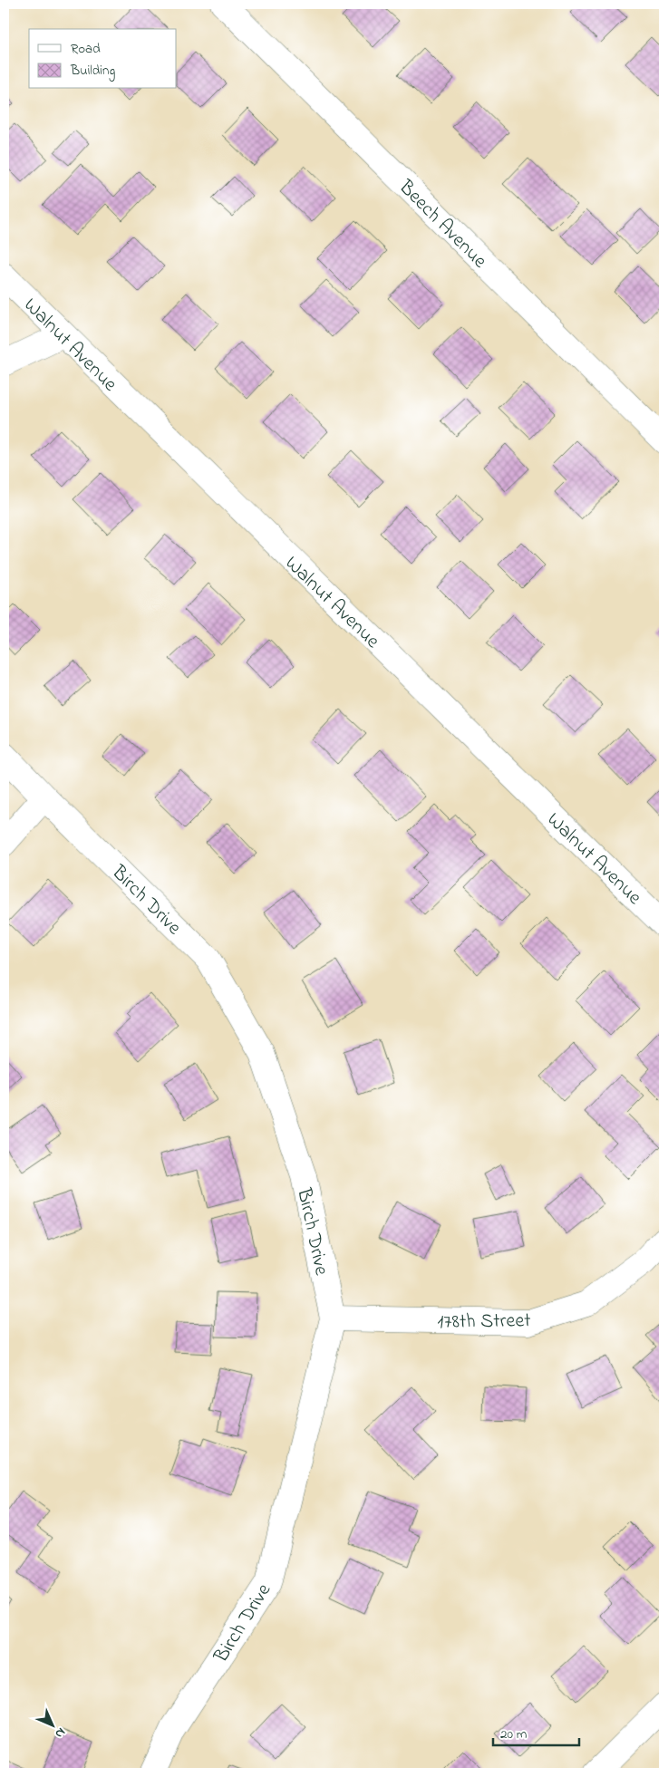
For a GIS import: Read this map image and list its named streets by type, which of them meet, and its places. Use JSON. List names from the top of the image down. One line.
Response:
{"streets":{"street":["Beech Avenue","Walnut Avenue","Birch Drive","178th Street"]},"crossings":[["Birch Drive","178th Street"]],"legend":["Road","Building"],"scale_bar":"20 m","north":"bottom right"}
